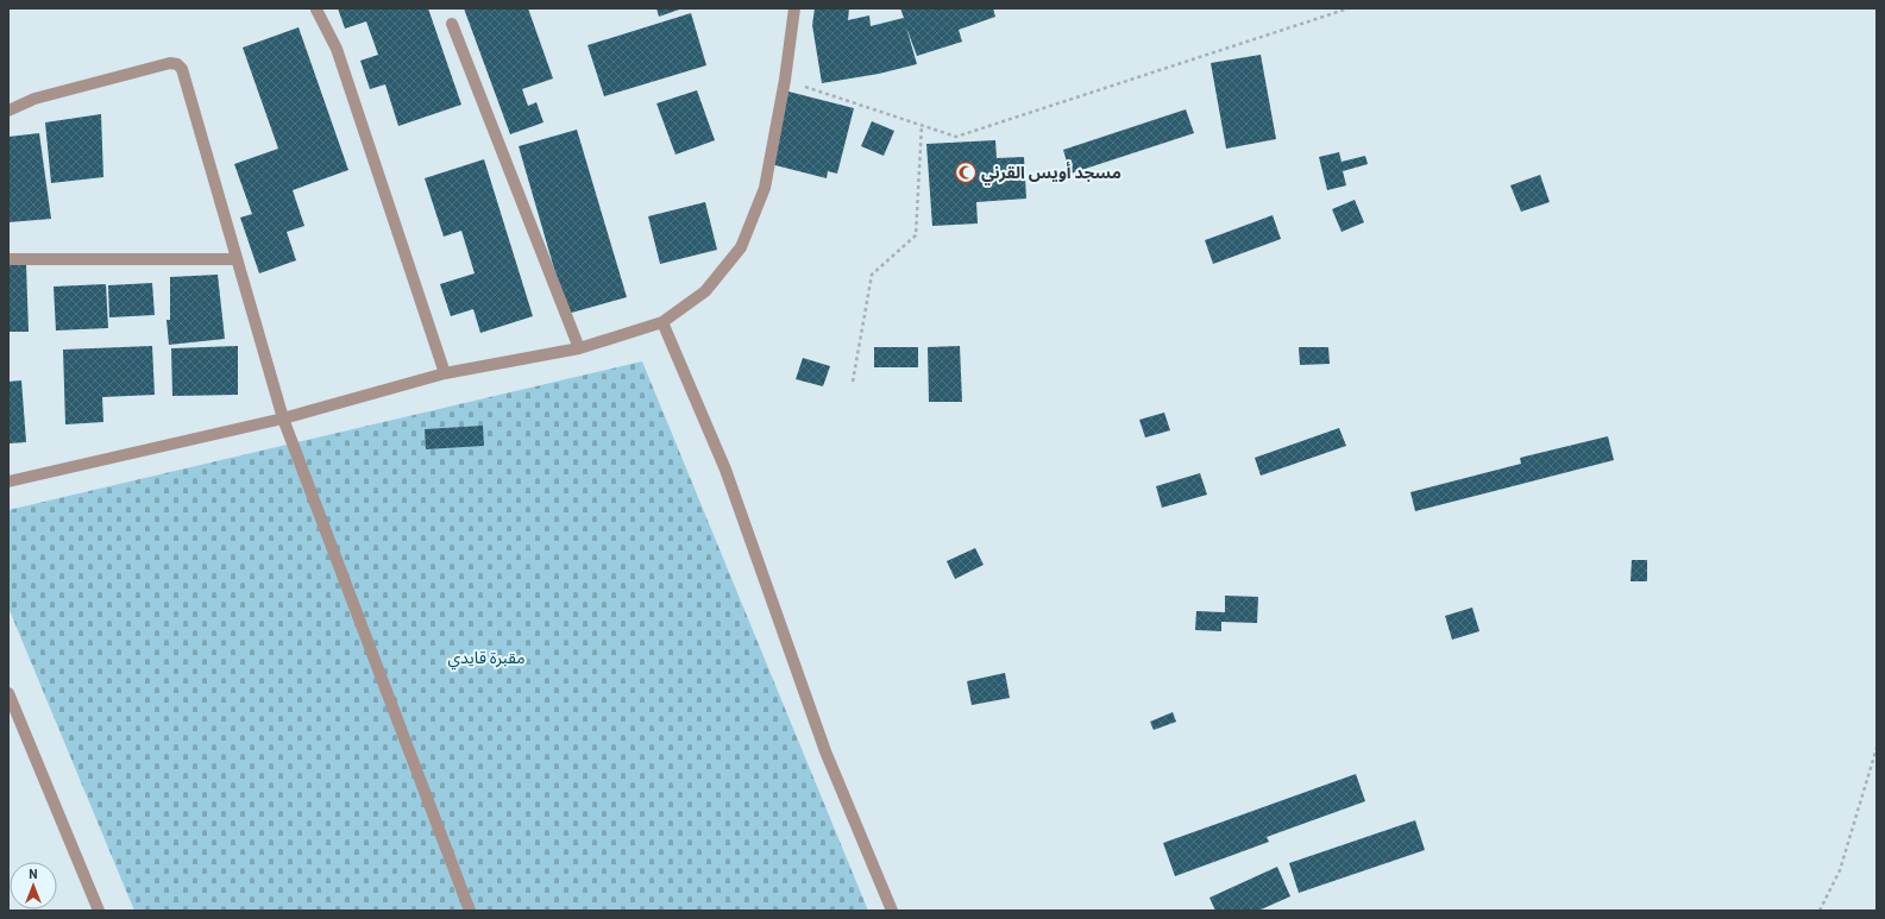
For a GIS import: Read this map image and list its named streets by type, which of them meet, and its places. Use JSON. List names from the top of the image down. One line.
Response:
{"parks":["مقبرة قايدي"],"places":{"mosque":["مسجد أويس القرني"]},"north":"top"}
